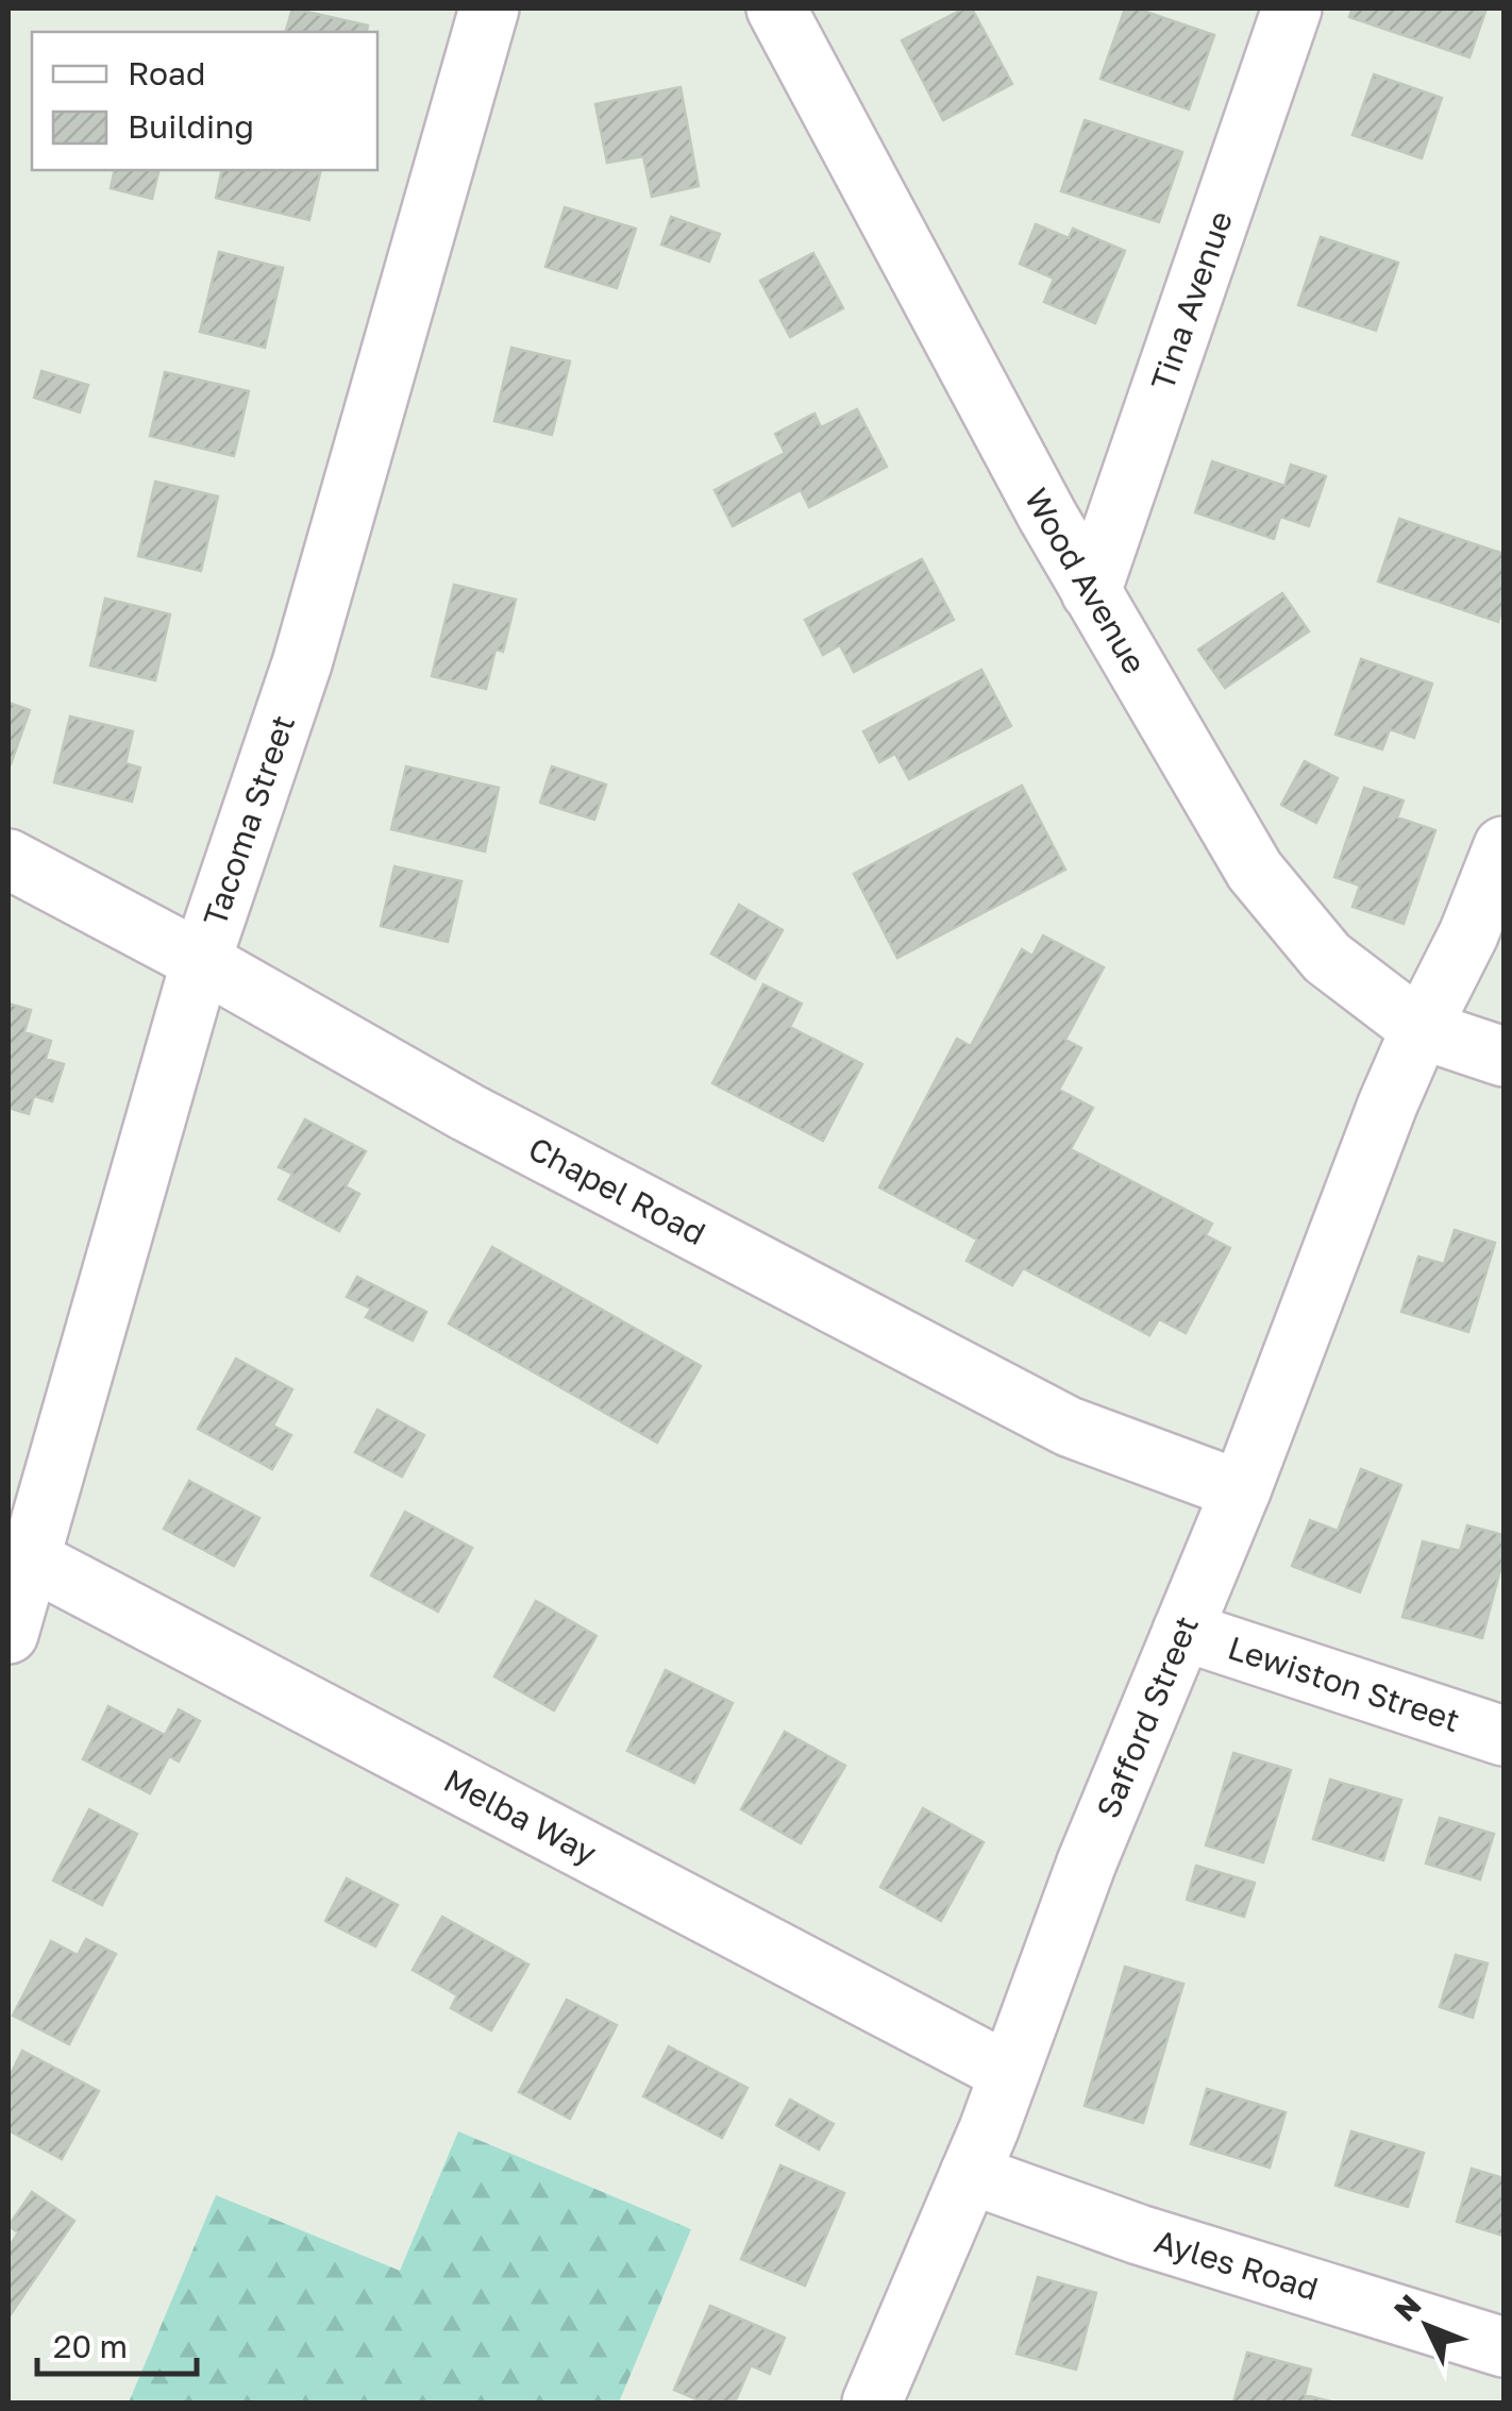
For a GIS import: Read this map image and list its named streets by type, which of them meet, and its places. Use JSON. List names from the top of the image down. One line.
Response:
{"streets":{"street":["Tina Avenue","Wood Avenue","Tacoma Street","Chapel Road","Lewiston Street","Safford Street","Melba Way","Ayles Road"]},"crossings":[["Tina Avenue","Wood Avenue"],["Wood Avenue","Safford Street"],["Tacoma Street","Chapel Road"],["Tacoma Street","Melba Way"],["Chapel Road","Safford Street"],["Lewiston Street","Safford Street"],["Safford Street","Melba Way"],["Safford Street","Ayles Road"]],"legend":["Road","Building"],"scale_bar":"20 m","north":"top left"}
